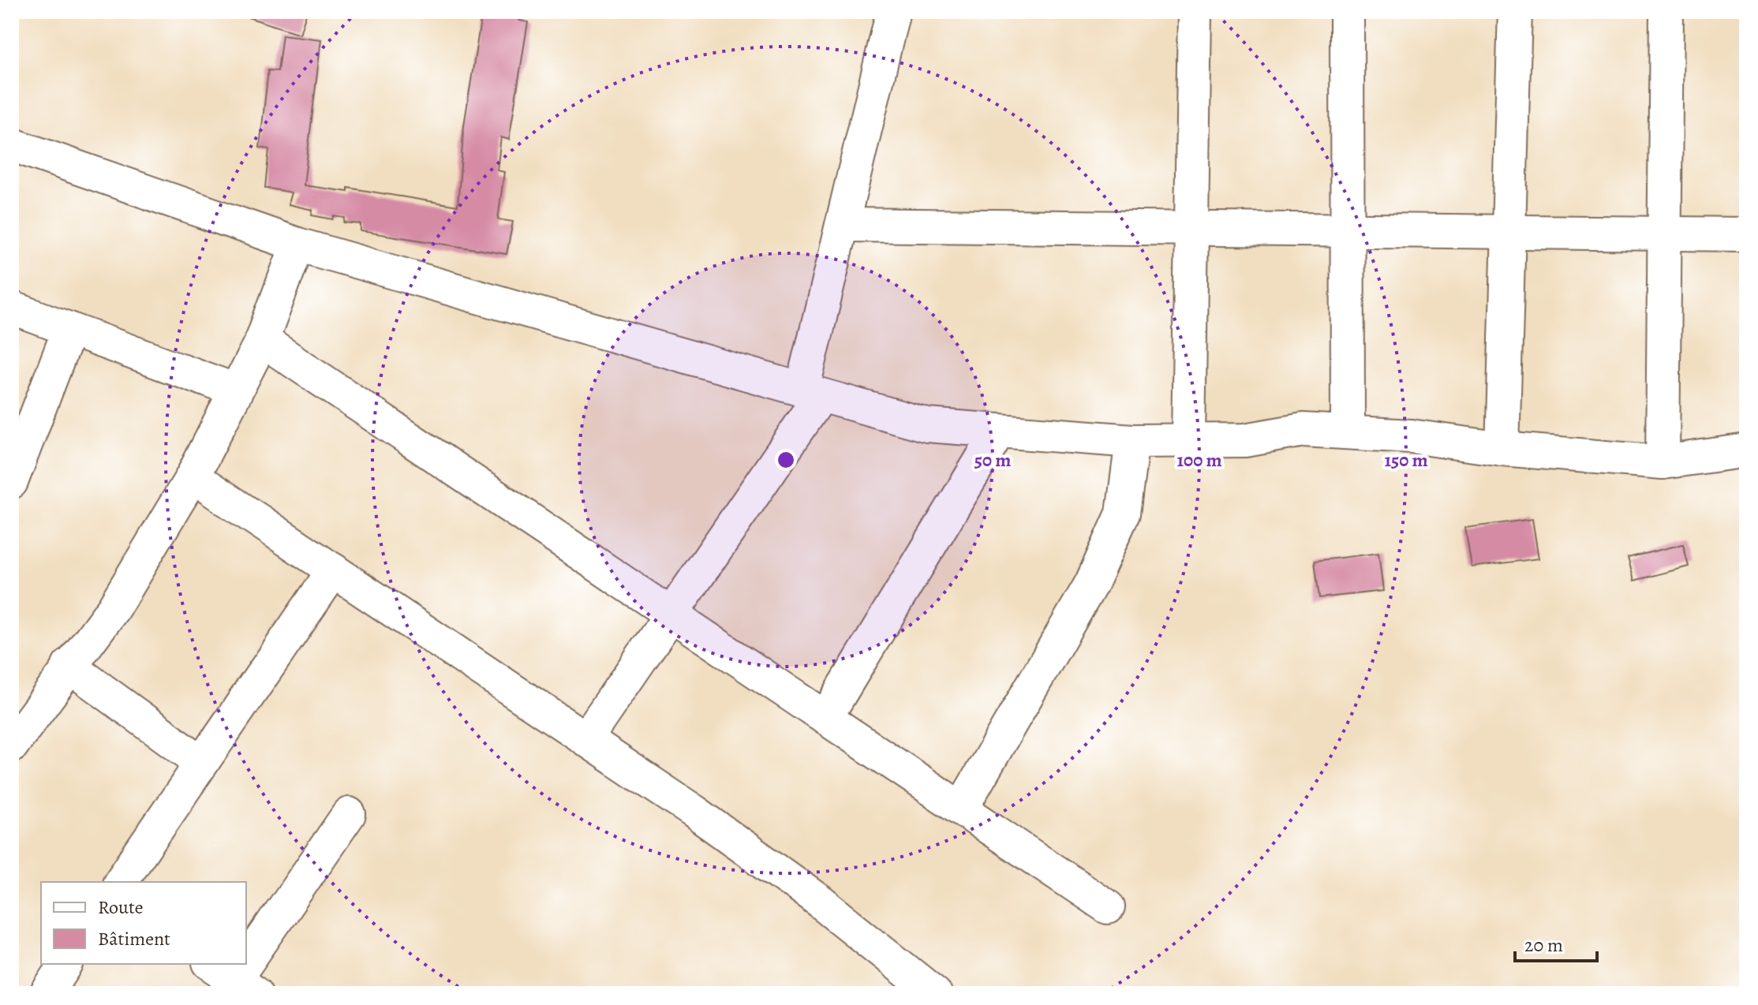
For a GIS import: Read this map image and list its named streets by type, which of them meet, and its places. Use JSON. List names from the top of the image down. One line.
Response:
{"legend":["Route","Bâtiment"],"scale_bar":"20 m","rings":["50 m","100 m","150 m"]}
